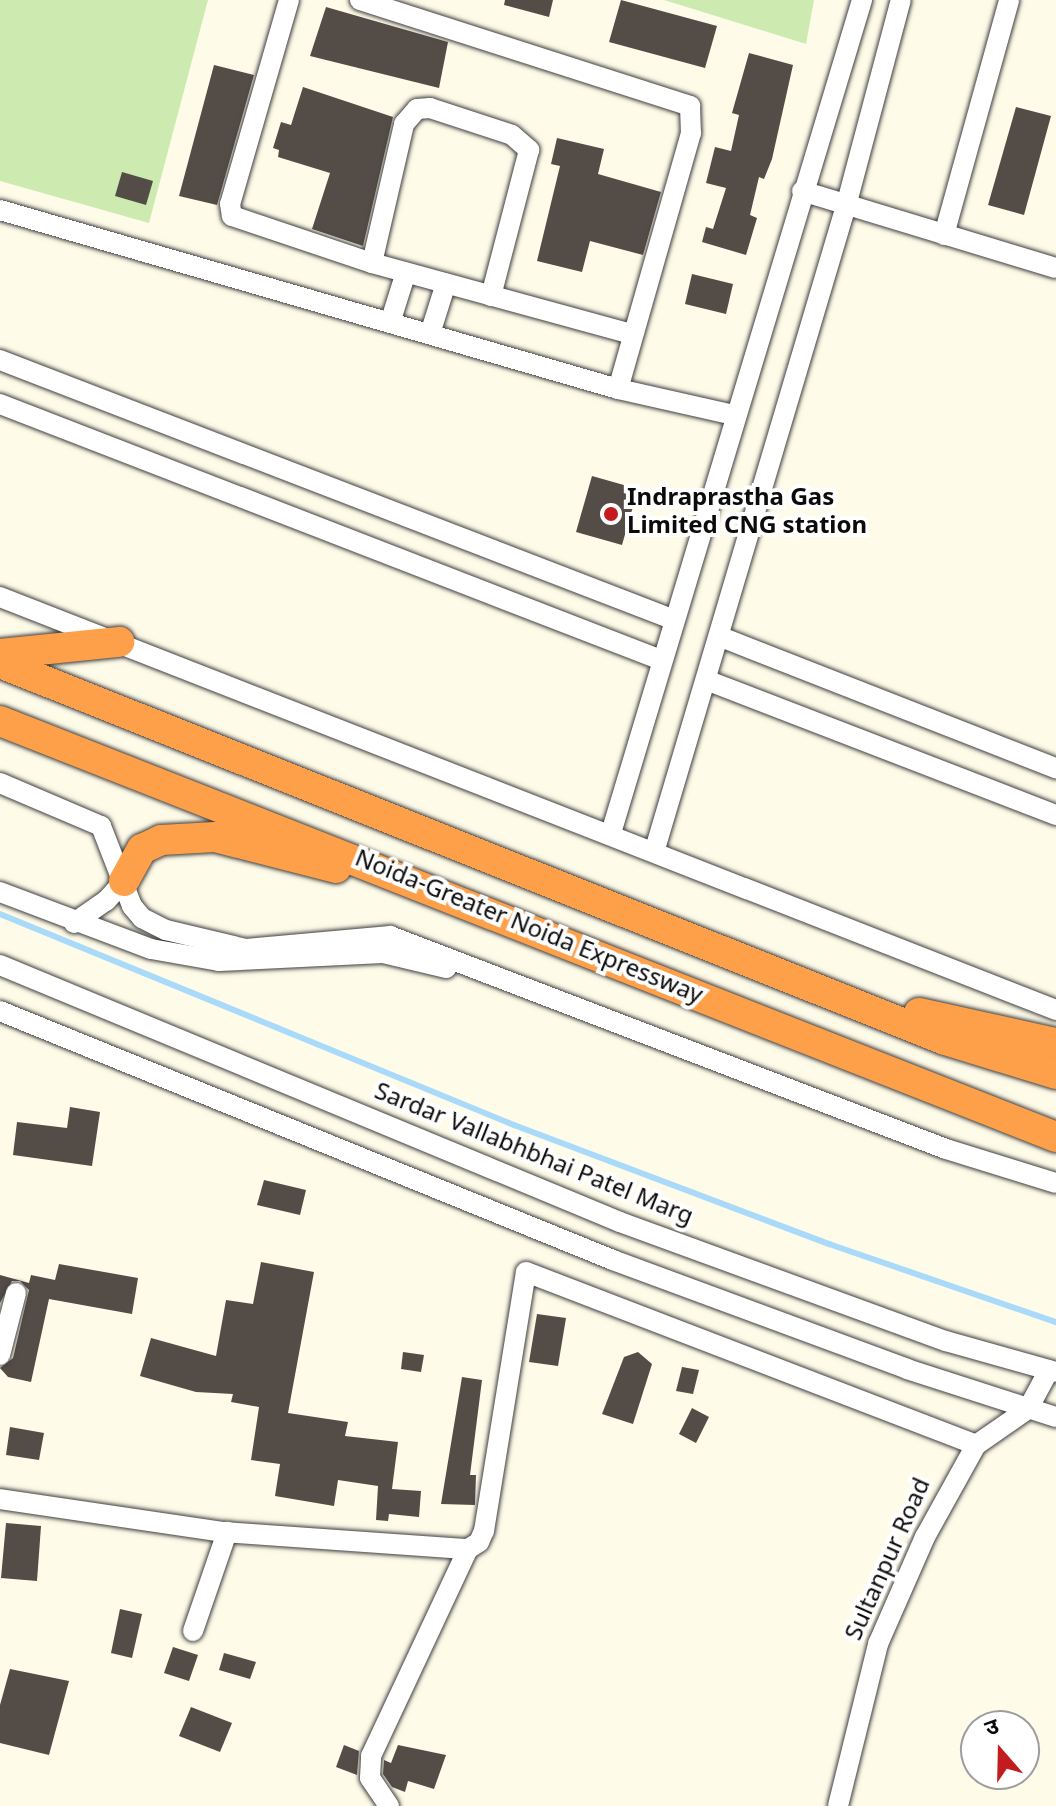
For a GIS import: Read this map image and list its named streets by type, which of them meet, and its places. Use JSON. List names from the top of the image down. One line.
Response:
{"streets":{"highway":["Noida-Greater Noida Expressway"],"street":["Sardar Vallabhbhai Patel Marg","Sultanpur Road"]},"crossings":[["Sardar Vallabhbhai Patel Marg","Sultanpur Road"]],"places":["Indraprastha Gas Limited CNG station"],"north":"top"}
